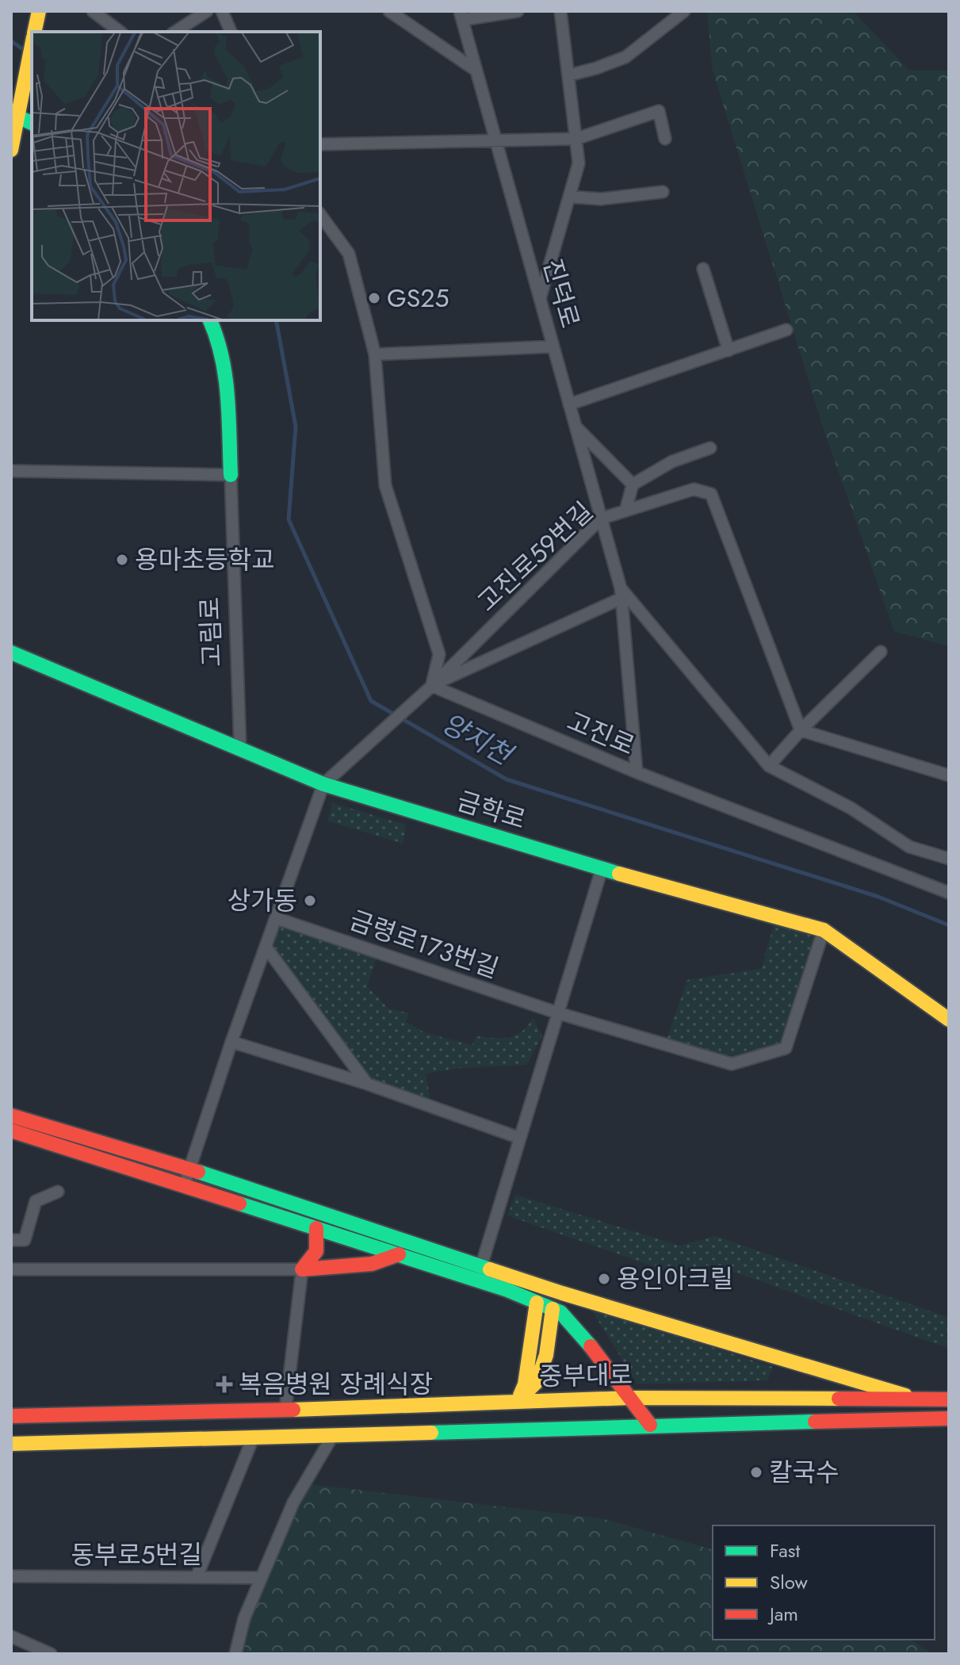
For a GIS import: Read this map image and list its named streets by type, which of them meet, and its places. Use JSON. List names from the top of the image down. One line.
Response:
{"streets":{"main road":["고림로","금학로","중부대로"],"street":["진덕로","고진로59번길","고진로","금령로173번길","동부로5번길"]},"crossings":[["진덕로","고진로59번길"],["진덕로","고진로"],["고진로59번길","고진로"],["고진로59번길","금학로"],["고림로","금학로"],["금학로","금령로173번길"]],"water":["양지천"],"places":{"other":["GS25","용마초등학교","상가동","용인아크릴","칼국수"],"health":["복음병원 장례식장"]},"legend":["Fast","Slow","Jam"]}
